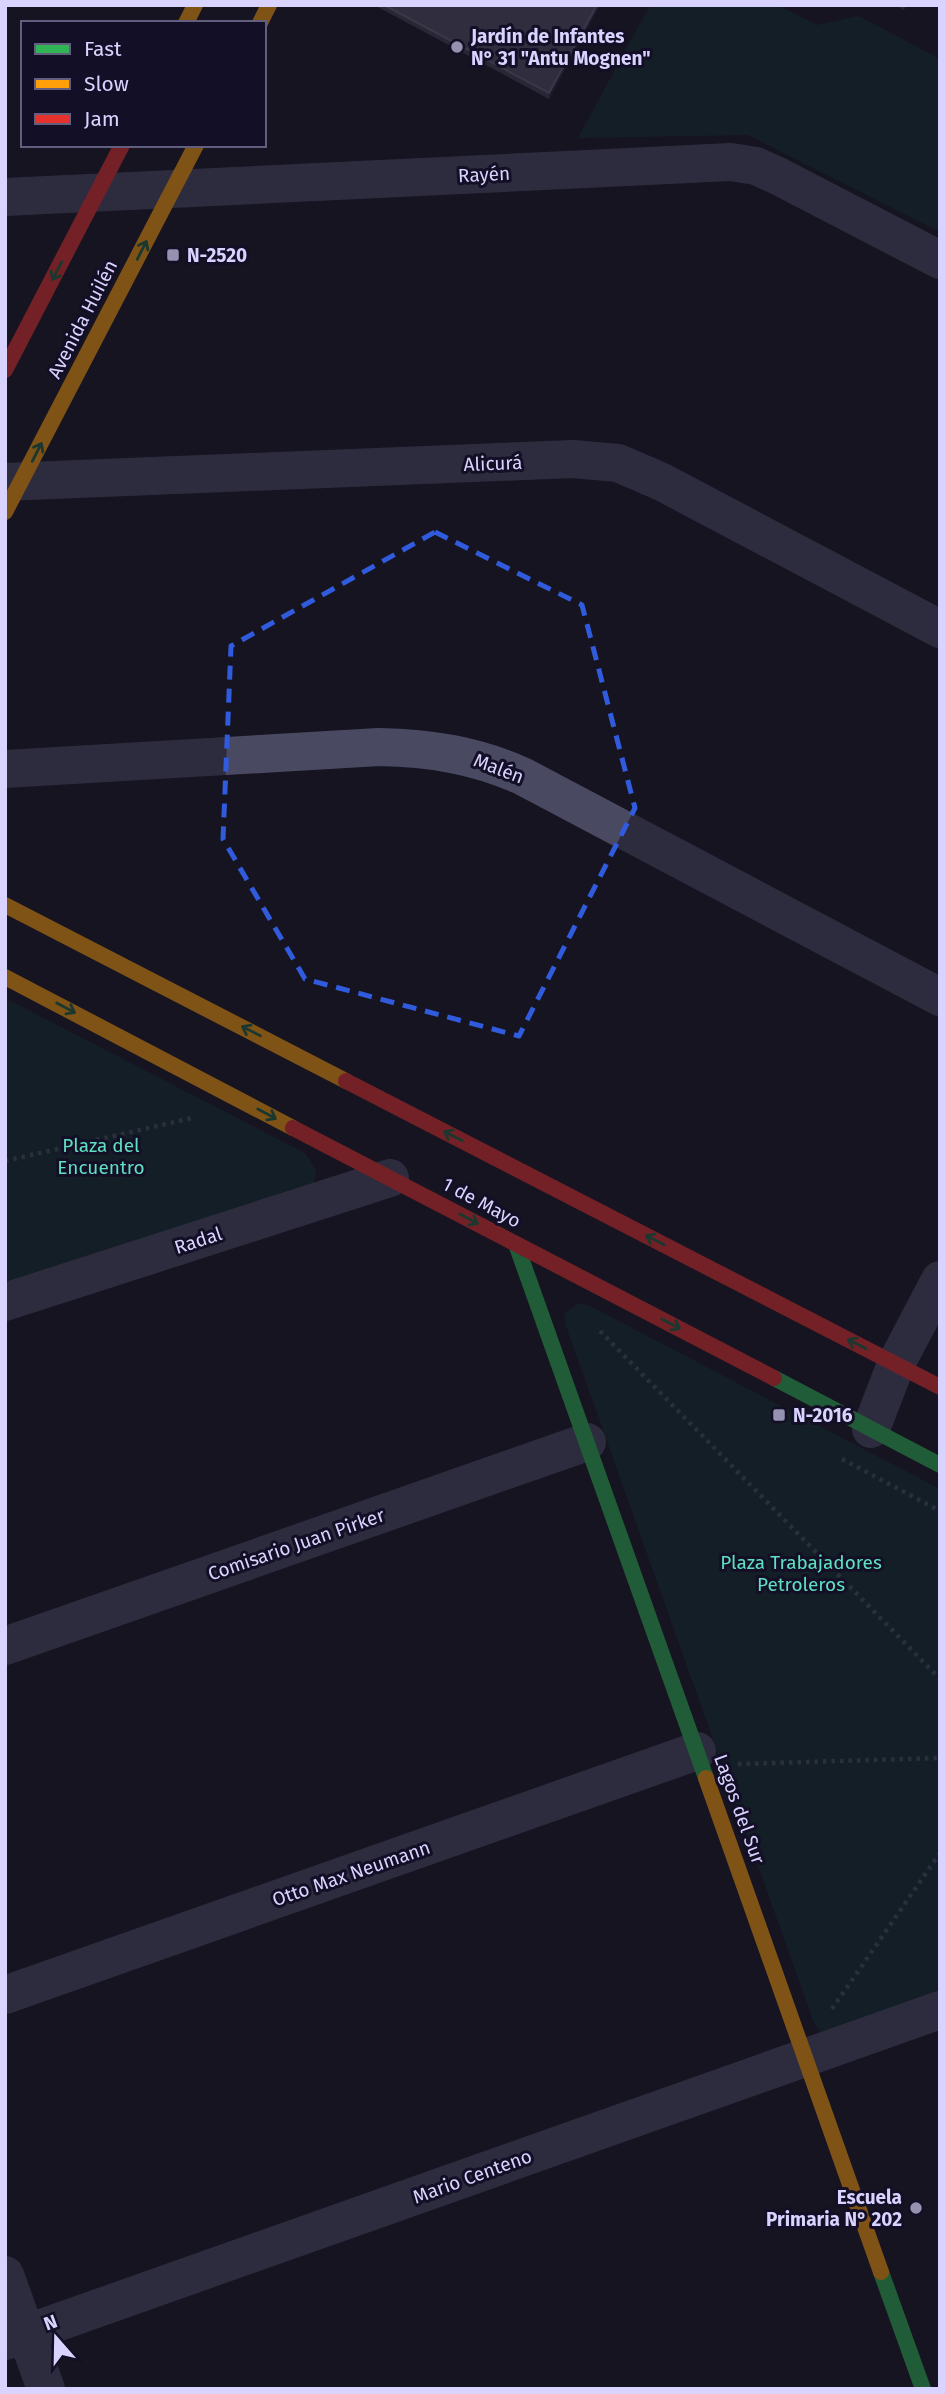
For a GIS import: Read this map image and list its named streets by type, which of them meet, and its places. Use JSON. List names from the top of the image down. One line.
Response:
{"streets":{"main road":["Avenida Huilén","1 de Mayo","Lagos del Sur"],"street":["Rayén","Alicurá","Malén","Radal","Comisario Juan Pirker","Otto Max Neumann","Mario Centeno"]},"crossings":[["Rayén","Avenida Huilén"],["Avenida Huilén","Alicurá"],["1 de Mayo","Radal"],["1 de Mayo","Lagos del Sur"],["Comisario Juan Pirker","Lagos del Sur"],["Lagos del Sur","Otto Max Neumann"],["Lagos del Sur","Mario Centeno"]],"parks":["Plaza del Encuentro","Plaza Trabajadores Petroleros"],"places":{"other":["Jardín de Infantes N° 31 \"Antu Mognen\"","Escuela Primaria N° 202"],"transit":["N-2520","N-2016"]},"legend":["Fast","Slow","Jam"],"north":"top"}
